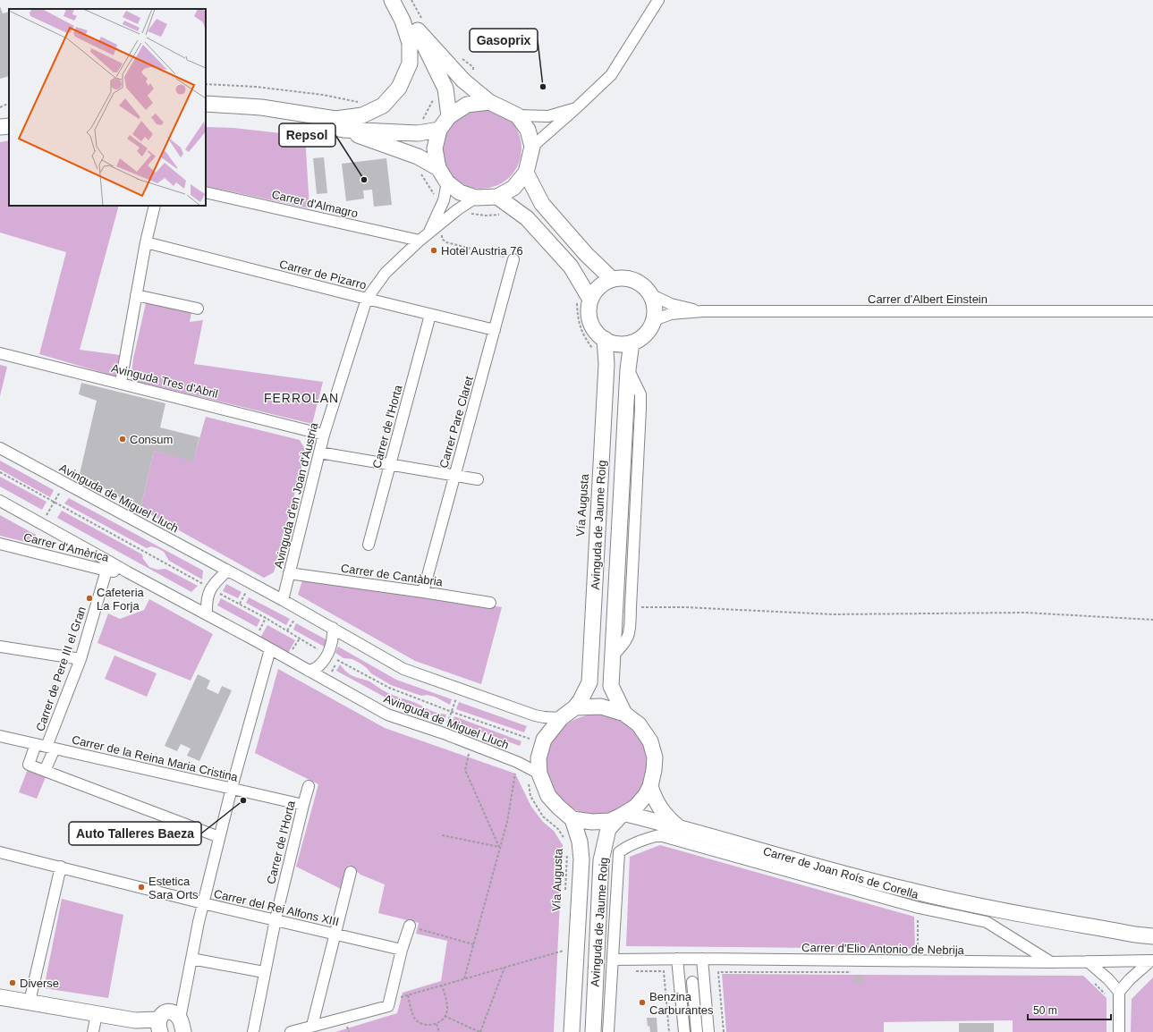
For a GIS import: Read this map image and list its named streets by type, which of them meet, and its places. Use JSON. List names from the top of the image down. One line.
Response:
{"streets":{"main road":["Avinguda de Jaume Roig"],"street":["Carrer d'Almagro","Carrer de Pizarro","Carrer d'Albert Einstein","Avinguda Tres d'Abril","Carrer Pare Claret","Carrer de l'Horta","Avinguda d'en Joan d'Àustria","Avinguda de Miguel Lluch","Carrer d'Amèrica","Carrer de Cantàbria","Carrer de Pere III el Gran","Carrer de la Reina Maria Cristina","Carrer de Joan Roís de Corella","Carrer del Rei Alfons XIII","Carrer d'Elio Antonio de Nebrija"],"path":["Vía Augusta"]},"crossings":[["Carrer d'Almagro","Avinguda d'en Joan d'Àustria"],["Carrer de Pizarro","Carrer Pare Claret"],["Carrer de Pizarro","Carrer de l'Horta"],["Carrer de Pizarro","Avinguda d'en Joan d'Àustria"],["Carrer d'Albert Einstein","Avinguda de Jaume Roig"],["Avinguda Tres d'Abril","Avinguda d'en Joan d'Àustria"],["Carrer Pare Claret","Carrer de Cantàbria"],["Carrer de l'Horta","Carrer de la Reina Maria Cristina"],["Carrer de l'Horta","Carrer del Rei Alfons XIII"],["Avinguda d'en Joan d'Àustria","Avinguda de Miguel Lluch"],["Avinguda d'en Joan d'Àustria","Carrer de Cantàbria"],["Avinguda de Miguel Lluch","Vía Augusta"],["Avinguda de Miguel Lluch","Avinguda de Jaume Roig"],["Avinguda de Miguel Lluch","Carrer d'Amèrica"],["Avinguda de Miguel Lluch","Carrer de Pere III el Gran"],["Vía Augusta","Avinguda de Jaume Roig"],["Avinguda de Jaume Roig","Carrer de Joan Roís de Corella"],["Avinguda de Jaume Roig","Carrer d'Elio Antonio de Nebrija"],["Carrer d'Amèrica","Carrer de Pere III el Gran"],["Carrer de Pere III el Gran","Carrer de la Reina Maria Cristina"],["Carrer de Joan Roís de Corella","Carrer d'Elio Antonio de Nebrija"]],"districts":["FERROLAN"],"places":["Gasoprix","Repsol","Hotel Austria 76","Consum","Cafeteria La Forja","Auto Talleres Baeza","Estetica Sara Orts","Diverse","Benzina Carburantes"],"scale_bar":"50 m"}
